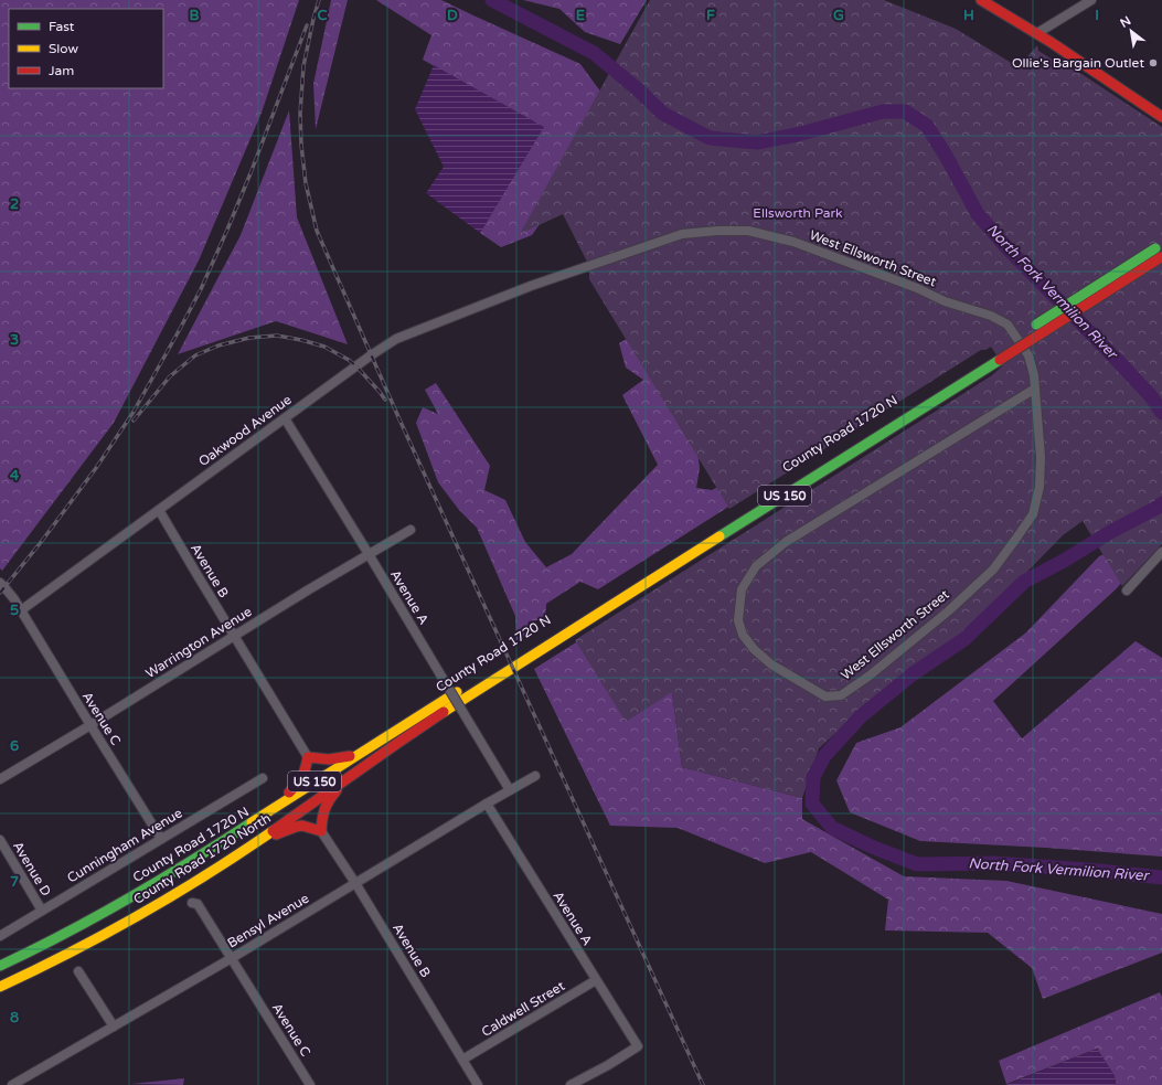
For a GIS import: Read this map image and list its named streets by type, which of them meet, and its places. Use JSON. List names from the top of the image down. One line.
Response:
{"streets":{"main road":["County Road 1720 N","US 150","County Road 1720 North"],"street":["West Ellsworth Street","Oakwood Avenue","Avenue B","Avenue A","Warrington Avenue","Avenue C","Cunningham Avenue","Avenue D","Bensyl Avenue","Caldwell Street"]},"crossings":[["West Ellsworth Street","Oakwood Avenue"],["Oakwood Avenue","Avenue B"],["Oakwood Avenue","Avenue A"],["Oakwood Avenue","Avenue C"],["County Road 1720 N","US 150"],["County Road 1720 N","County Road 1720 North"],["Avenue B","Warrington Avenue"],["Avenue B","Bensyl Avenue"],["Avenue B","Caldwell Street"],["Avenue A","Warrington Avenue"],["Avenue A","Bensyl Avenue"],["Avenue A","Caldwell Street"],["Warrington Avenue","Avenue C"],["Avenue C","Cunningham Avenue"],["Avenue C","Bensyl Avenue"],["Cunningham Avenue","Avenue D"]],"water":["North Fork Vermilion River"],"parks":["Ellsworth Park"],"places":["Ollie's Bargain Outlet"],"legend":["Fast","Slow","Jam"],"north":"top left","grid":{"columns":["B","C","D","E","F","G","H","I"],"rows":["2","3","4","5","6","7","8"]}}
